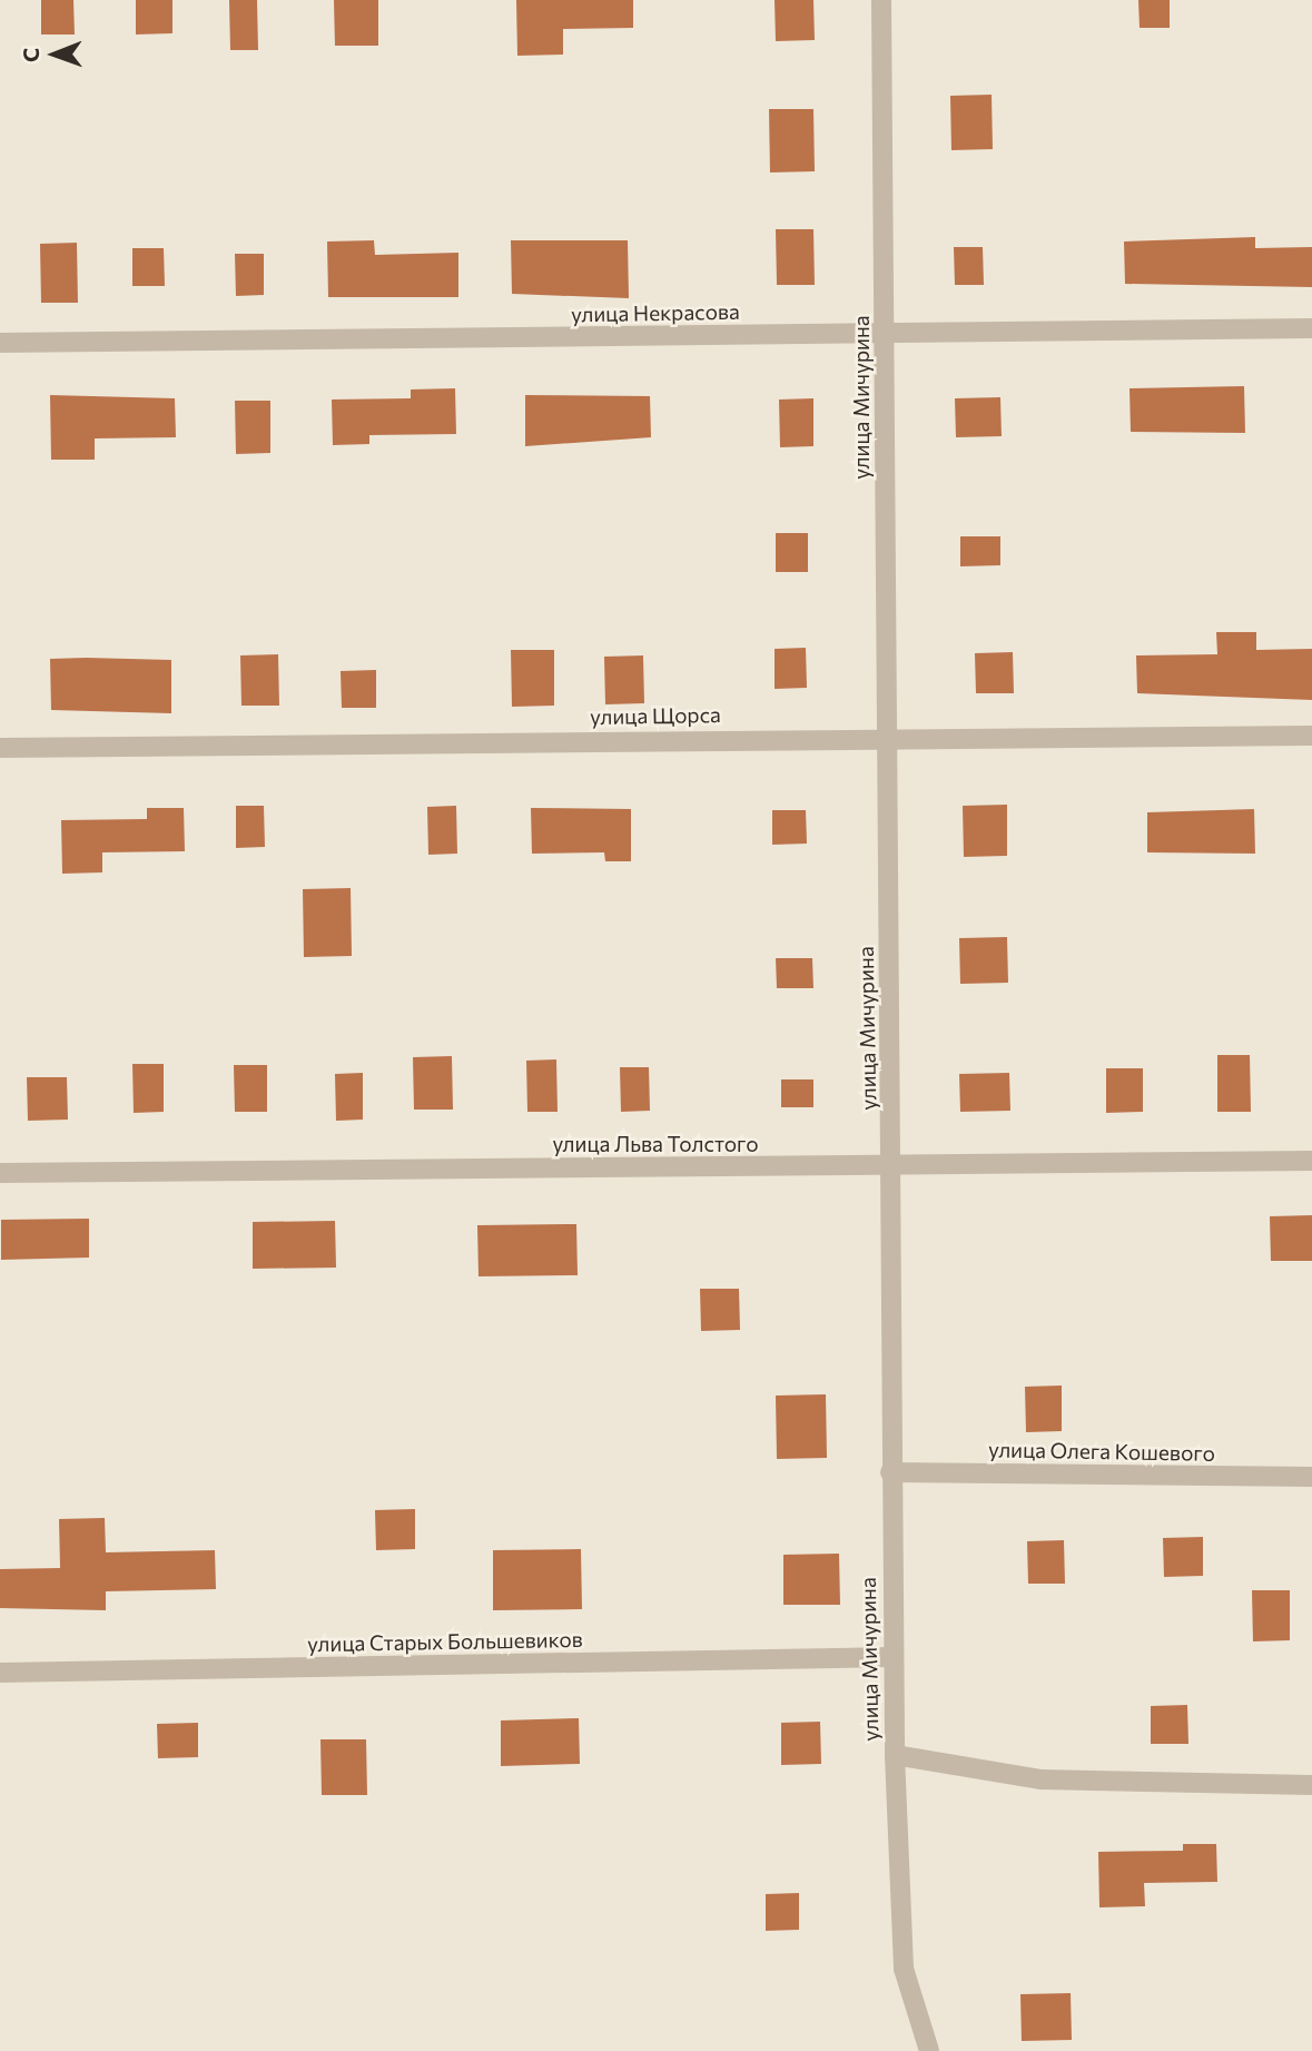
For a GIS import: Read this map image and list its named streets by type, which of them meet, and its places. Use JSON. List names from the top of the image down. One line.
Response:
{"streets":{"street":["улица Некрасова","улица Мичурина","улица Щорса","улица Льва Толстого","улица Олега Кошевого","улица Старых Большевиков"]},"crossings":[["улица Некрасова","улица Мичурина"],["улица Мичурина","улица Щорса"],["улица Мичурина","улица Льва Толстого"],["улица Мичурина","улица Олега Кошевого"],["улица Мичурина","улица Старых Большевиков"]],"north":"left"}
